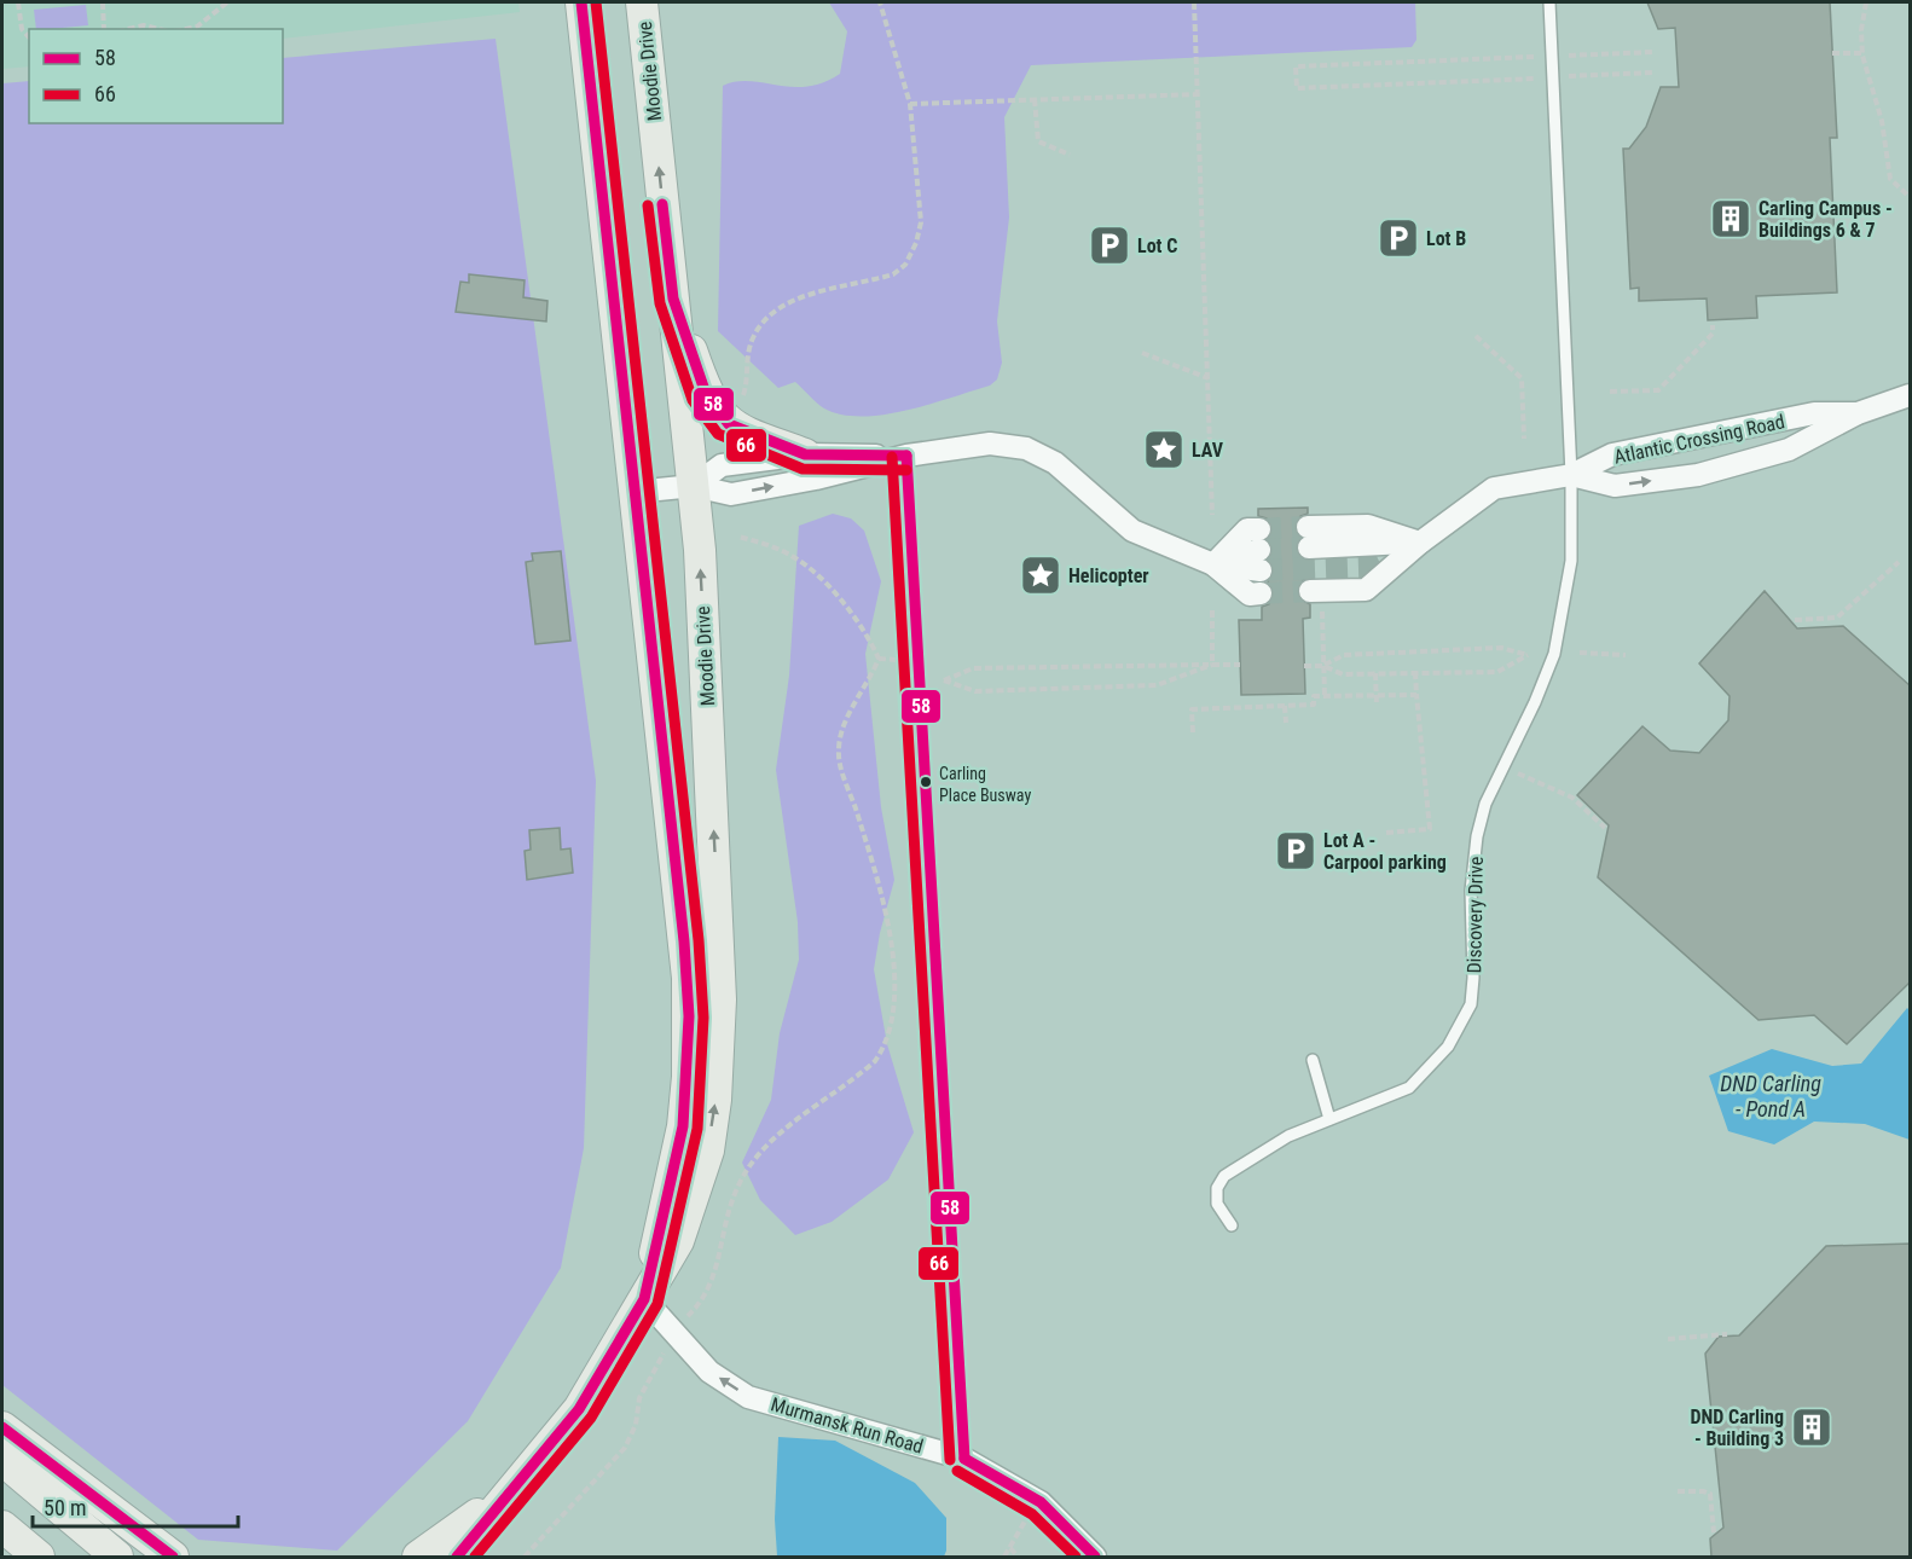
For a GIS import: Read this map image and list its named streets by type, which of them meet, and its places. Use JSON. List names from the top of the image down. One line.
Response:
{"streets":{"main road":["Moodie Drive"],"street":["Atlantic Crossing Road","Murmansk Run Road"],"lane":["Discovery Drive"]},"crossings":[["Moodie Drive","Murmansk Run Road"],["Atlantic Crossing Road","Discovery Drive"]],"one_way":["Murmansk Run Road"],"water":["DND Carling - Pond A"],"places":{"building":["Carling Campus - Buildings 6 & 7","DND Carling - Building 3"],"parking":["Lot B","Lot C","Lot A - Carpool parking"],"place":["LAV","Helicopter"],"other":["Carling Place Busway"]},"lines":["transit line 58","transit line 66"],"legend":["58","66"],"scale_bar":"50 m"}
